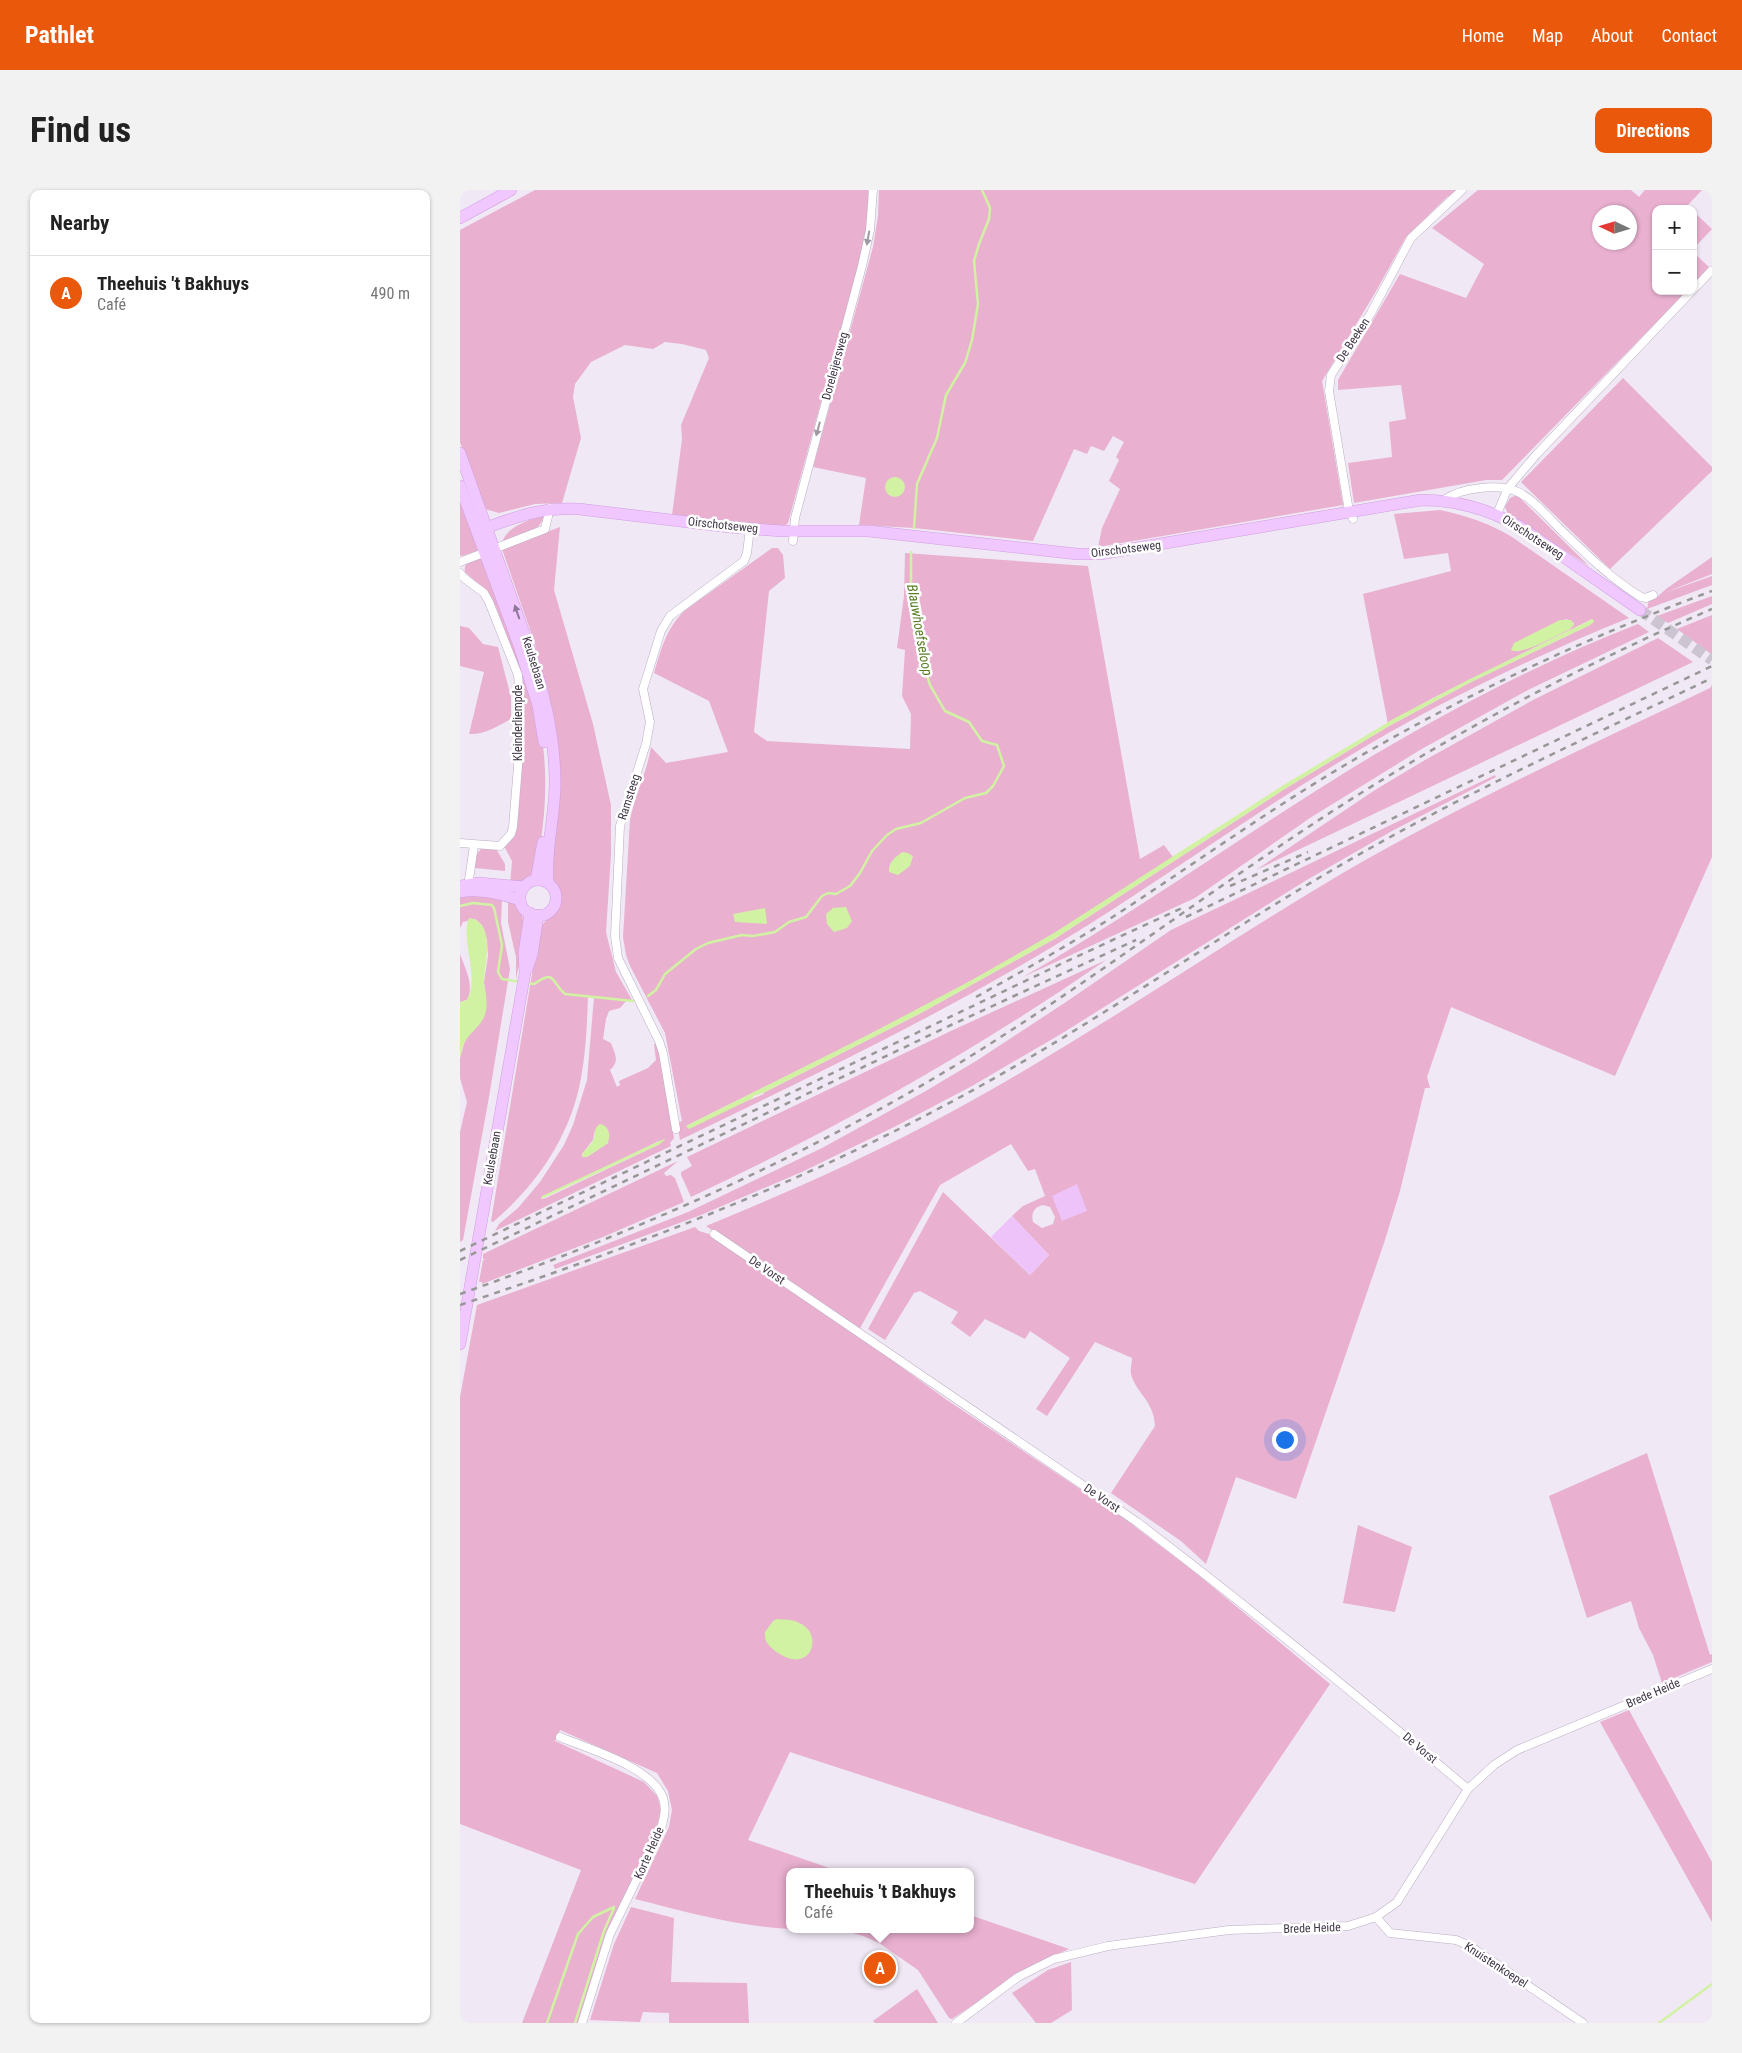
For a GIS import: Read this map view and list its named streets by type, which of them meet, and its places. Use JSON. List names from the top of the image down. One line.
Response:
{"streets":{"street":["De Beeken","Doreleijersweg","Oirschotseweg","Keulsebaan","Kleinderliempde","Ramsteeg","De Vorst","Brede Heide","Korte Heide","Knuistenkoepel"]},"crossings":[["De Beeken","Oirschotseweg"],["Doreleijersweg","Oirschotseweg"],["Oirschotseweg","Keulsebaan"],["Oirschotseweg","Ramsteeg"],["De Vorst","Brede Heide"],["Brede Heide","Knuistenkoepel"]],"one_way":["Doreleijersweg"],"water":["Blauwhoefseloop"],"north":"left","page":{"header":"Pathlet","nav":["Home","Map","About","Contact"],"buttons":"Directions","title":"Find us","heading":"Nearby","map_buttons":["+","−"],"list":[{"mark":"A","name":"Theehuis 't Bakhuys","note":"Café","value":"490 m"}],"popup":["Theehuis 't Bakhuys","Café"],"pins":"A"}}
